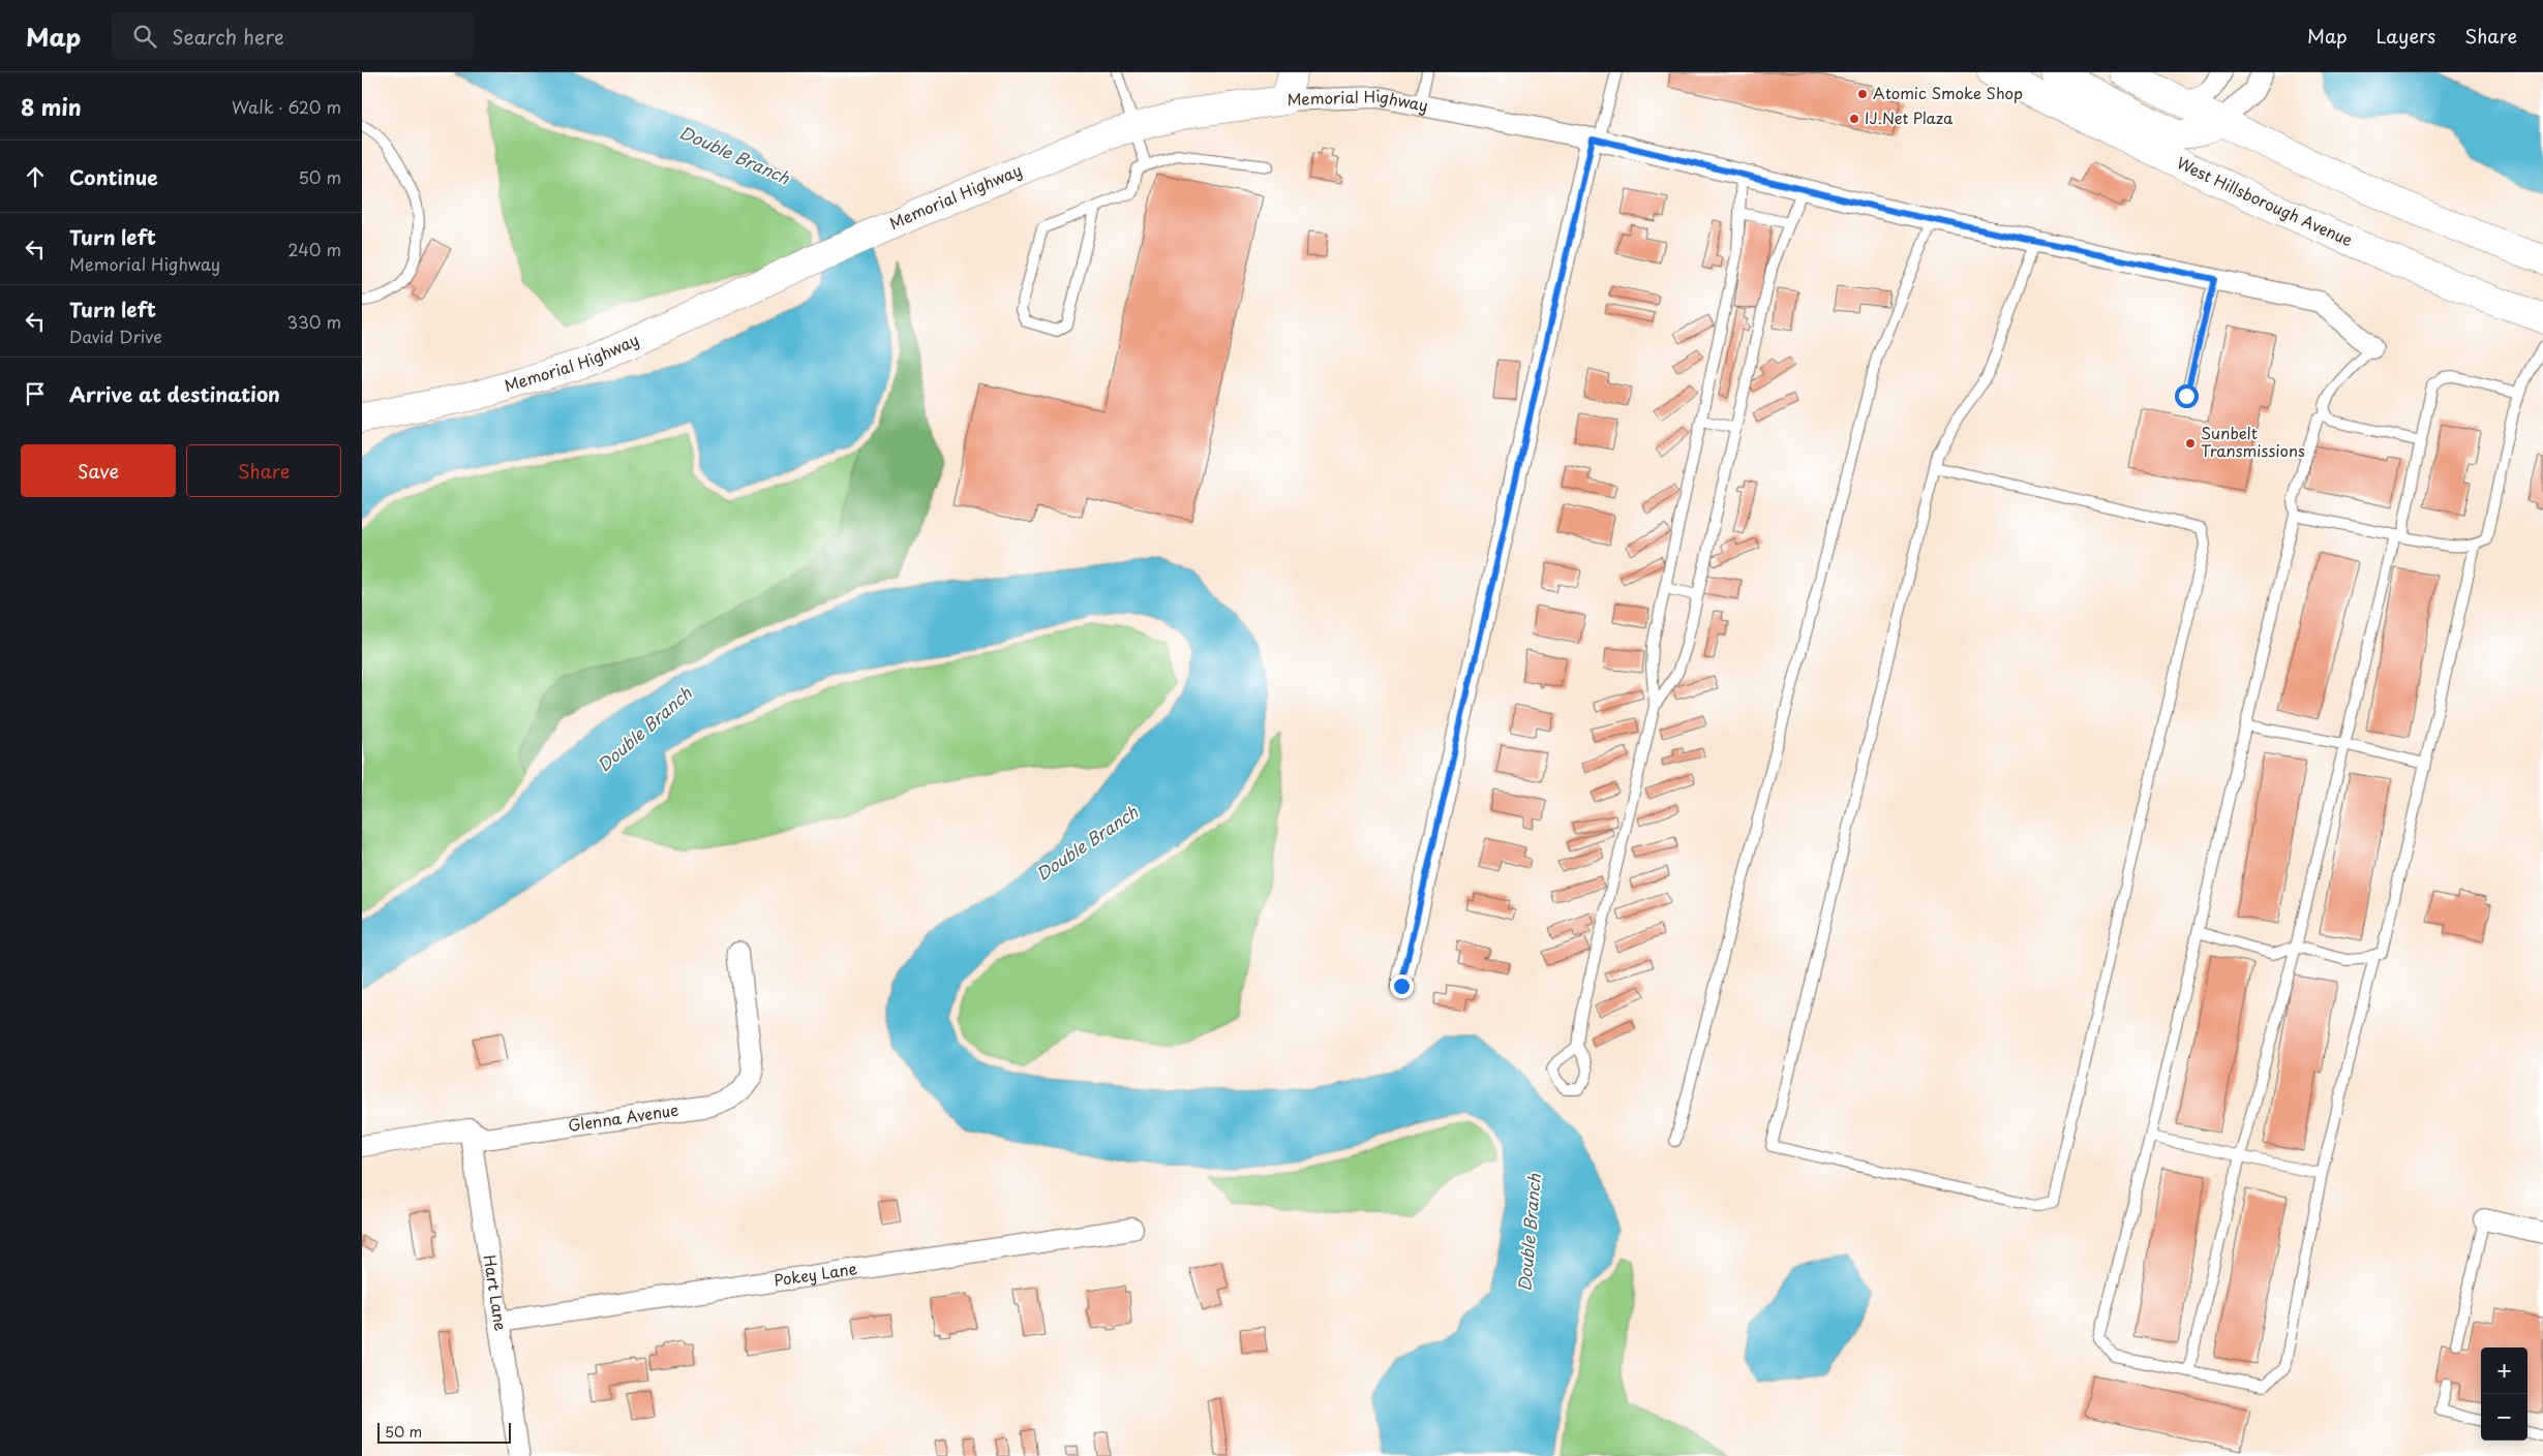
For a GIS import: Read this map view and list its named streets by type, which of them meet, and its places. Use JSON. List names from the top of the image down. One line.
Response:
{"streets":{"main road":["Memorial Highway","West Hillsborough Avenue"],"street":["Glenna Avenue","Pokey Lane","Hart Lane"]},"crossings":[["Glenna Avenue","Hart Lane"],["Pokey Lane","Hart Lane"]],"water":["Double Branch"],"places":["Atomic Smoke Shop","IJ.Net Plaza","Sunbelt Transmissions"],"scale_bar":"50 m","page":{"header":"Map","search":"Search here","nav":["Map","Layers","Share"],"heading":["8 min","Walk · 620 m"],"list":[["Continue","50 m"],["Turn left","Memorial Highway","240 m"],["Turn left","David Drive","330 m"],"Arrive at destination"],"buttons":["Save","Share"],"map_buttons":["+","−"],"scale":"50 m"}}
